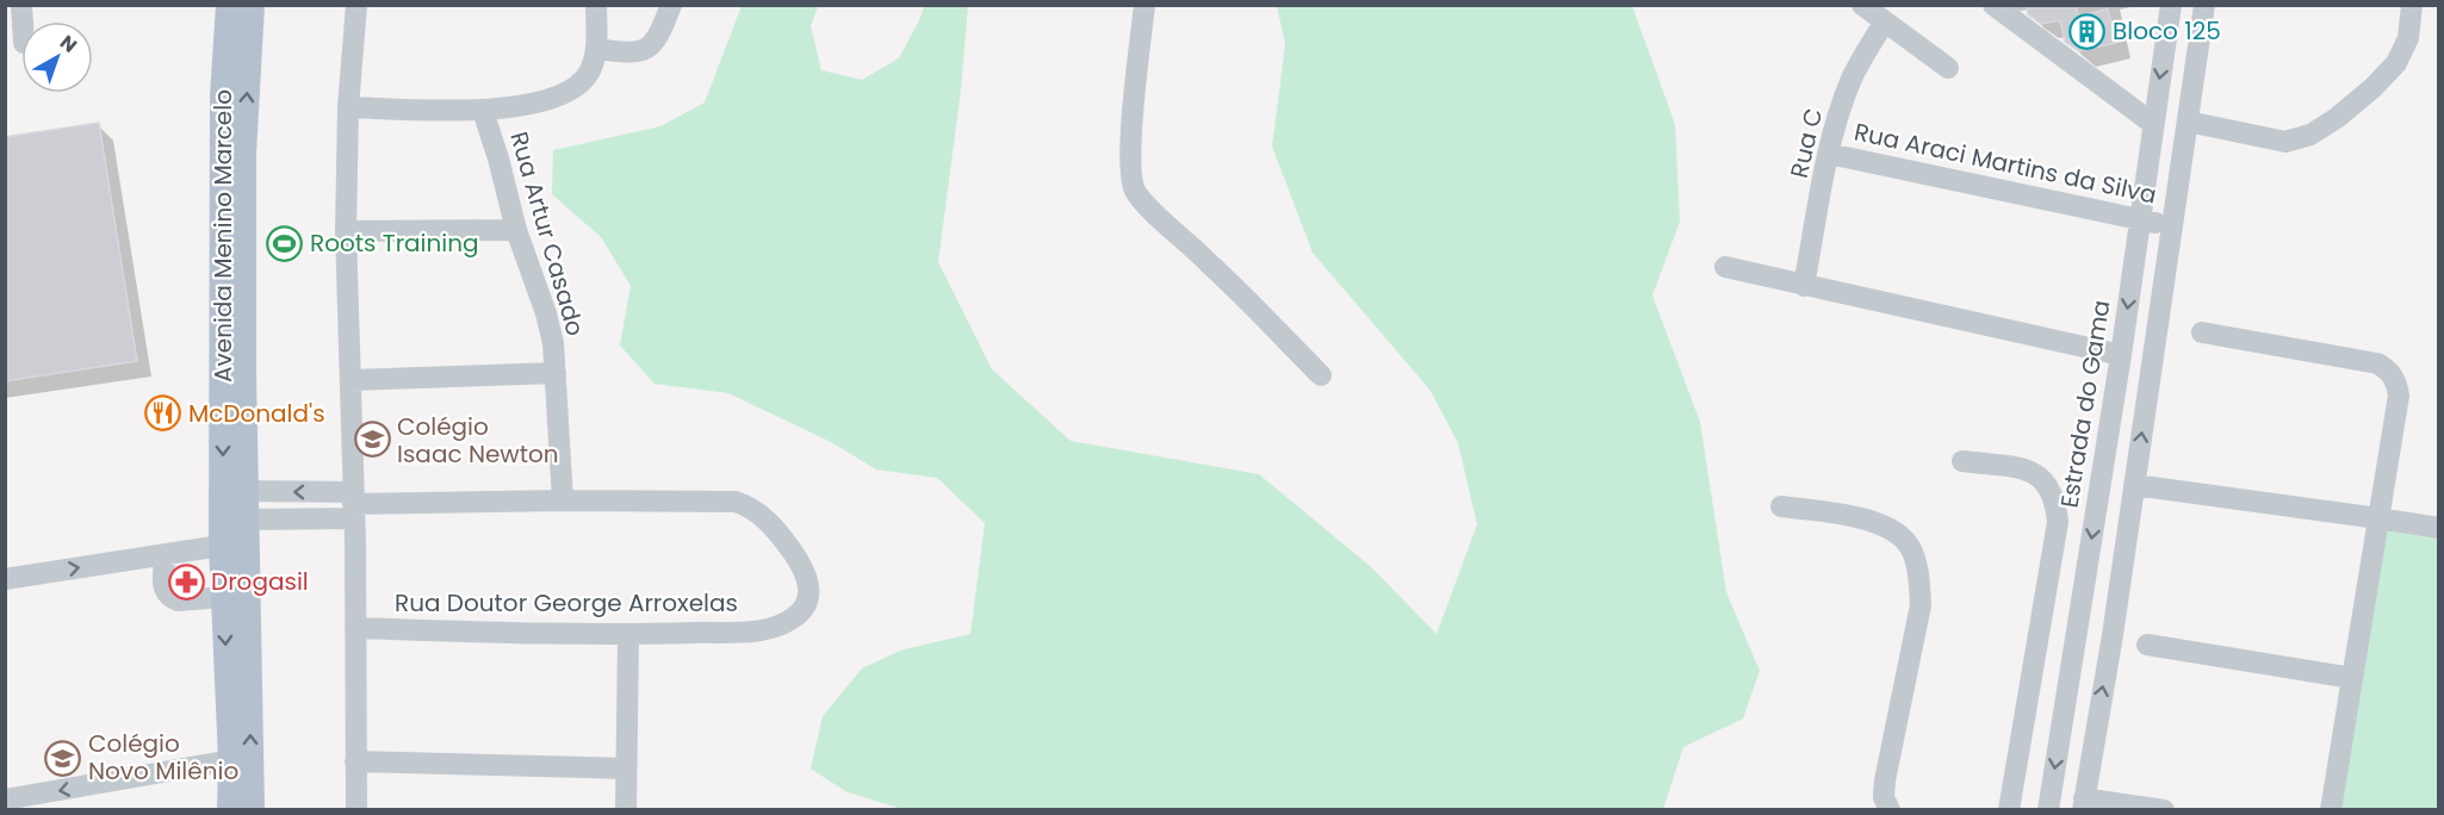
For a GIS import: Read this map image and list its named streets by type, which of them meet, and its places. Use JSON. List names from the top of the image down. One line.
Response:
{"streets":{"main road":["Avenida Menino Marcelo"],"street":["Rua C","Rua Araci Martins da Silva","Rua Artur Casado","Estrada do Gama","Rua Doutor George Arroxelas"]},"crossings":[["Rua C","Rua Araci Martins da Silva"],["Rua Araci Martins da Silva","Estrada do Gama"],["Rua Artur Casado","Rua Doutor George Arroxelas"]],"places":{"building":["Bloco 125"],"sports":["Roots Training"],"restaurant":["McDonald's"],"school or university":["Colégio Isaac Newton","Colégio Novo Milênio"],"pharmacy":["Drogasil"]},"north":"top right"}
